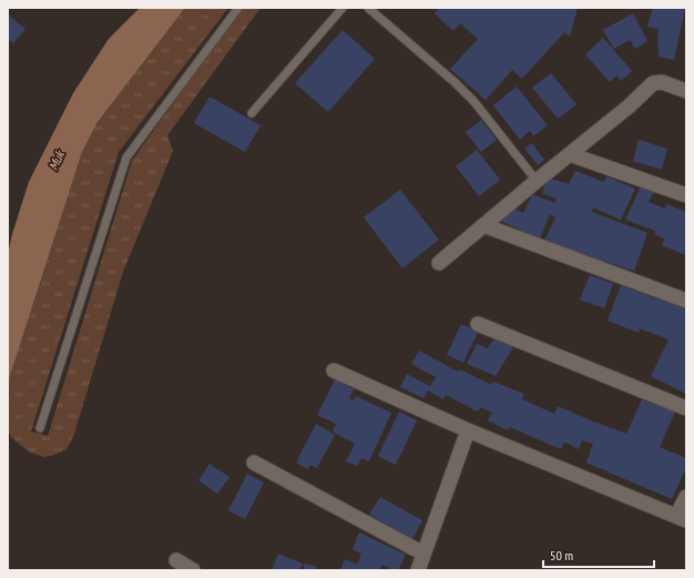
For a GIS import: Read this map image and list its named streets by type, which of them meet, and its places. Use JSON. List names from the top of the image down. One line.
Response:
{"water":["Muk"],"scale_bar":"50 m"}
